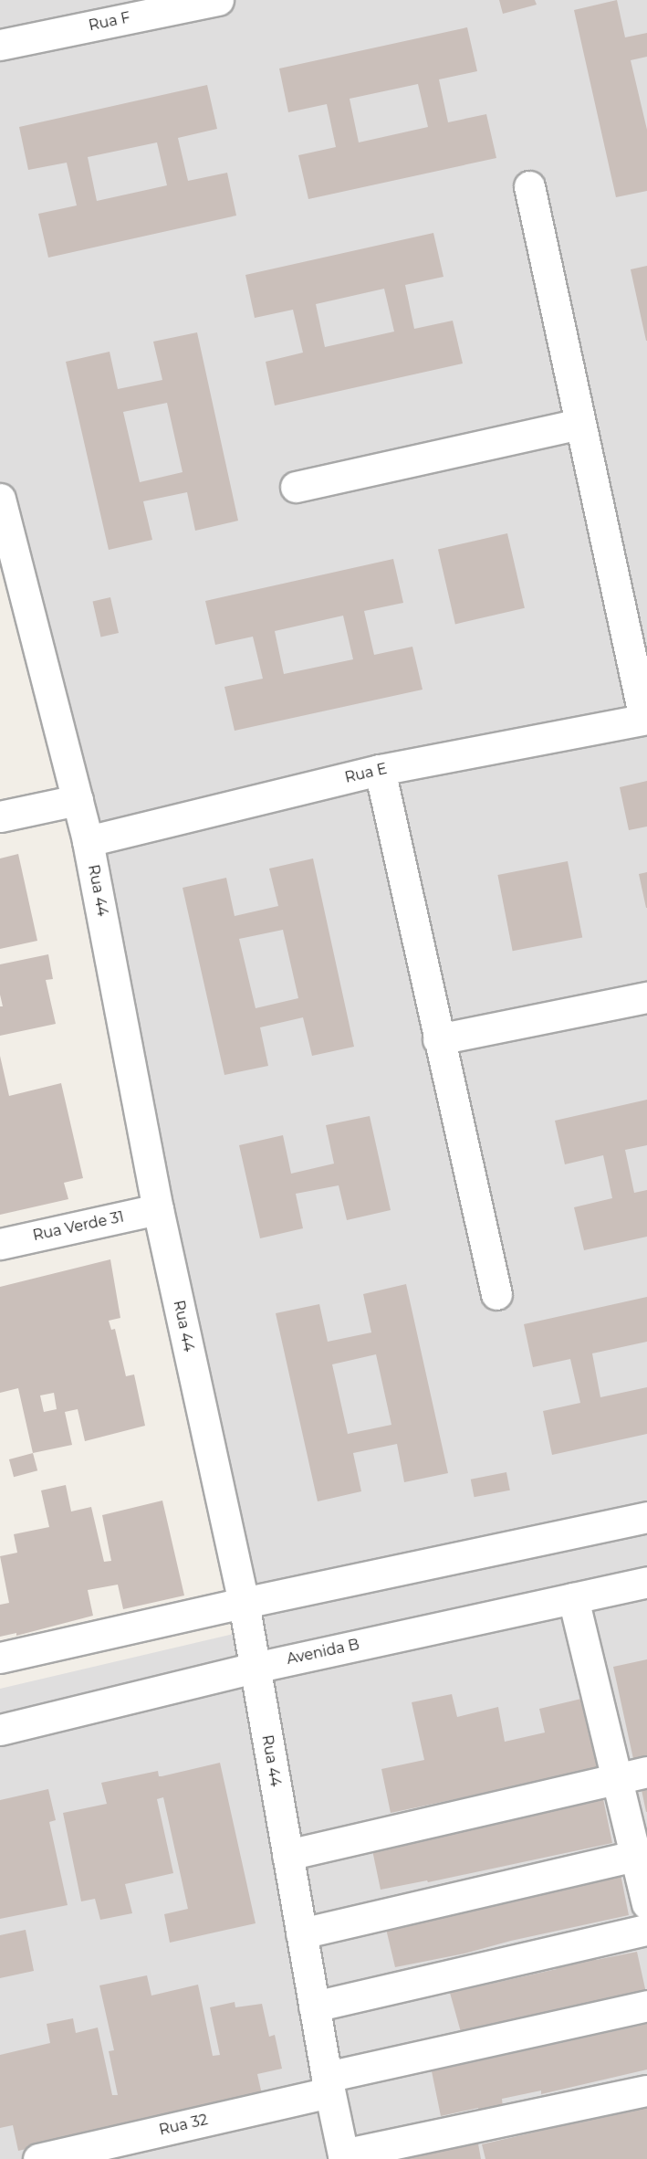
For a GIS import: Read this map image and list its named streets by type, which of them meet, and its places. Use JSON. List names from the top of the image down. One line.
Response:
{"streets":{"street":["Rua F","Rua E","Rua 44","Rua Verde 31","Avenida B","Rua 32"]},"crossings":[["Rua E","Rua 44"],["Rua 44","Rua Verde 31"],["Rua 44","Avenida B"],["Rua 44","Rua 32"]]}
